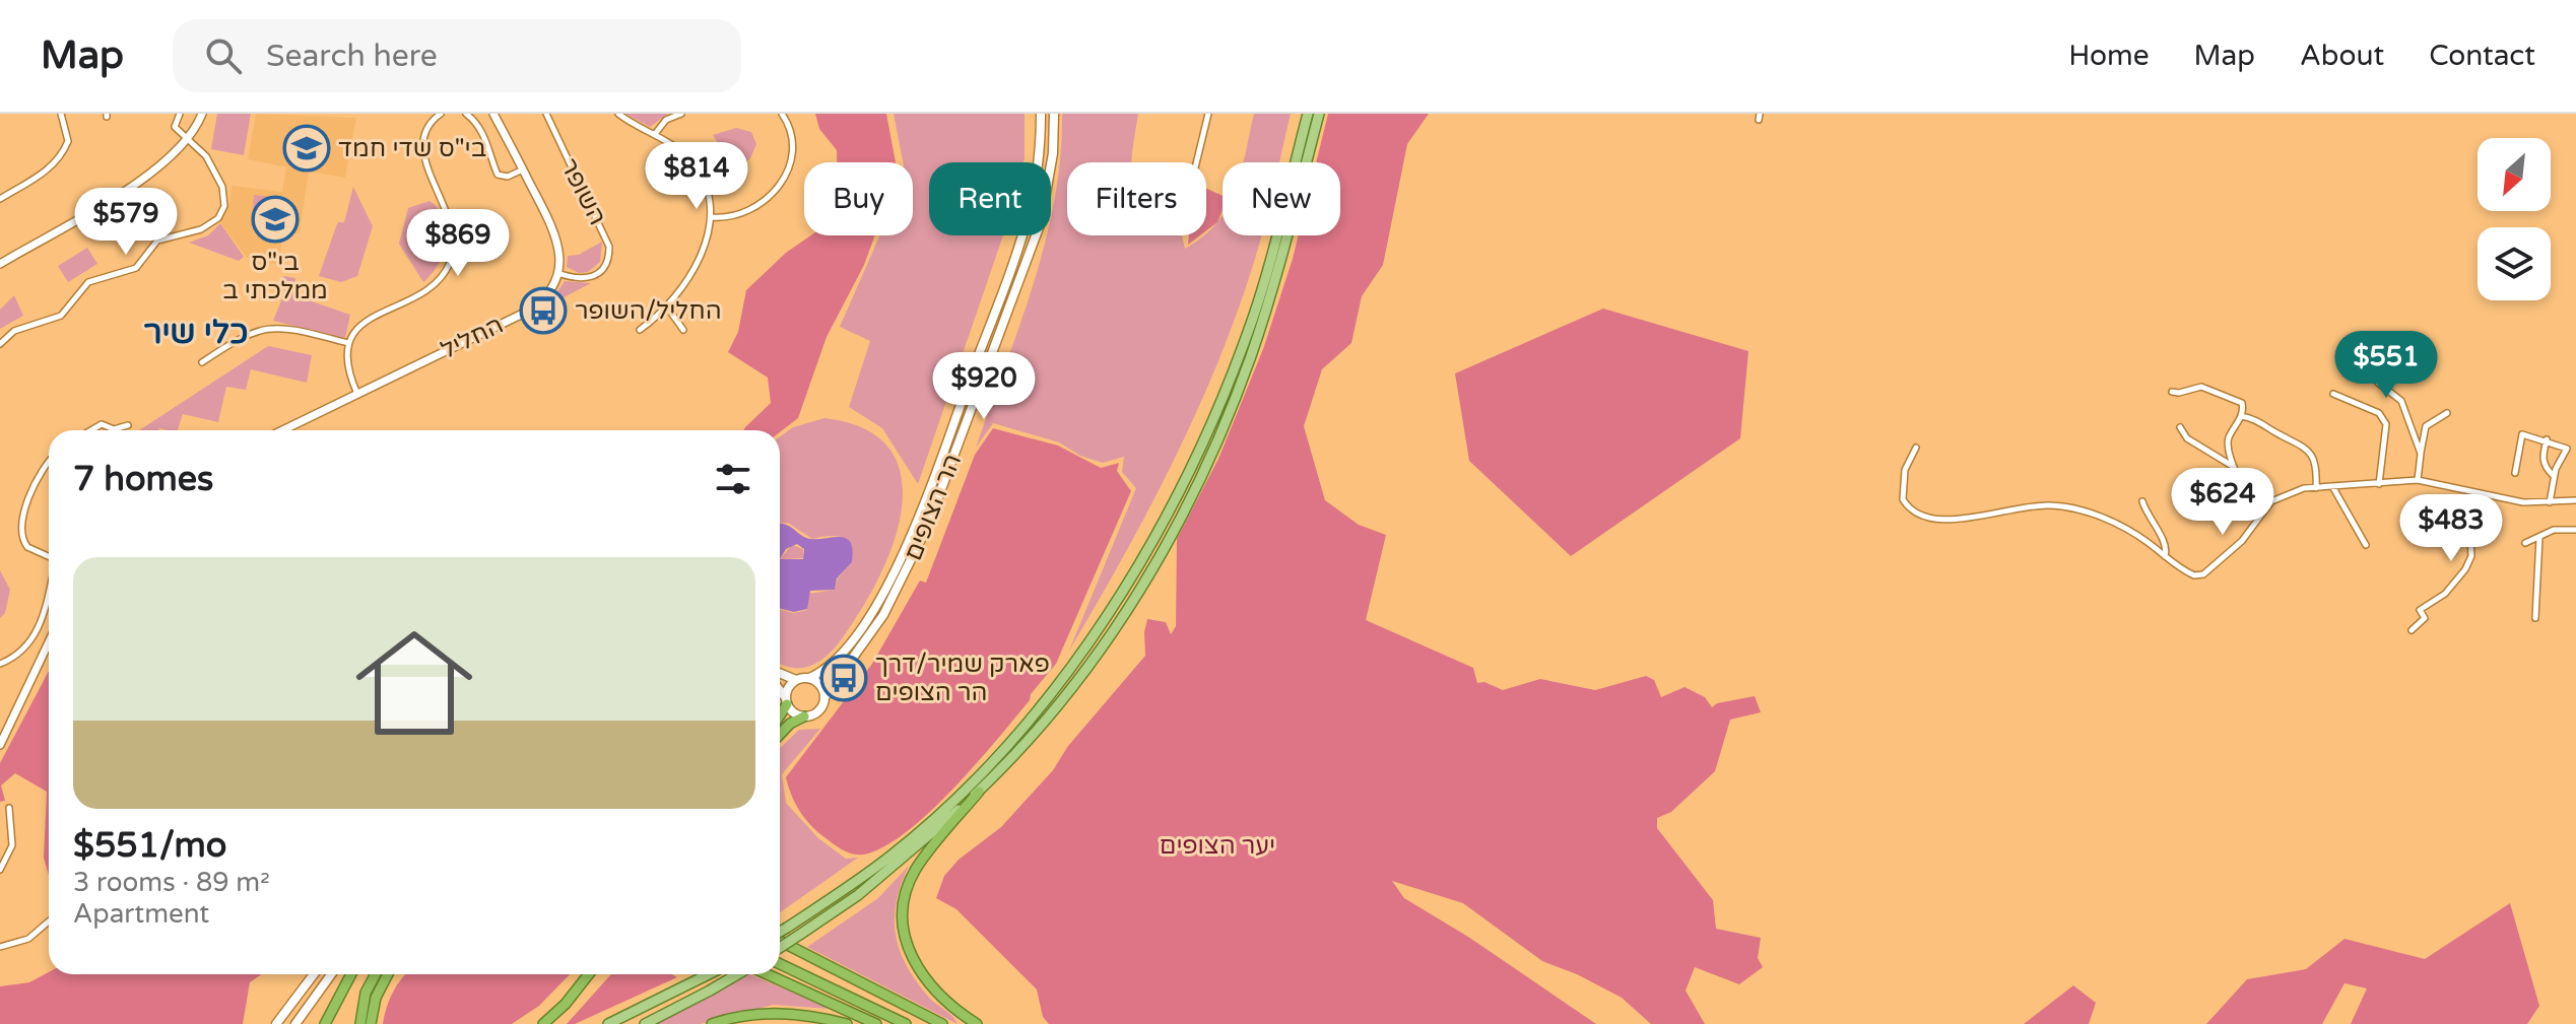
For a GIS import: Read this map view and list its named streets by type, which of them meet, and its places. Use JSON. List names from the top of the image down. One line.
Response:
{"streets":{"main road":["הר הצופים"],"street":["השופר","החליל"]},"crossings":[["השופר","החליל"]],"districts":["כלי שיר"],"parks":["יער הצופים"],"places":{"school or university":["בי\"ס שדי חמד","בי\"ס ממלכתי ב"],"bus stop":["החליל/השופר","פארק שמיר/דרך הר הצופים"]},"north":"bottom left","page":{"header":"Map","search":"Search here","nav":["Home","Map","About","Contact"],"price":["$814","$579","$869","$551","$920","$624","$483"],"chip":["Buy","Rent","Filters","New"],"heading":"7 homes","list":[{"name":"$551/mo","note":"3 rooms · 89 m² · Apartment"}]}}
